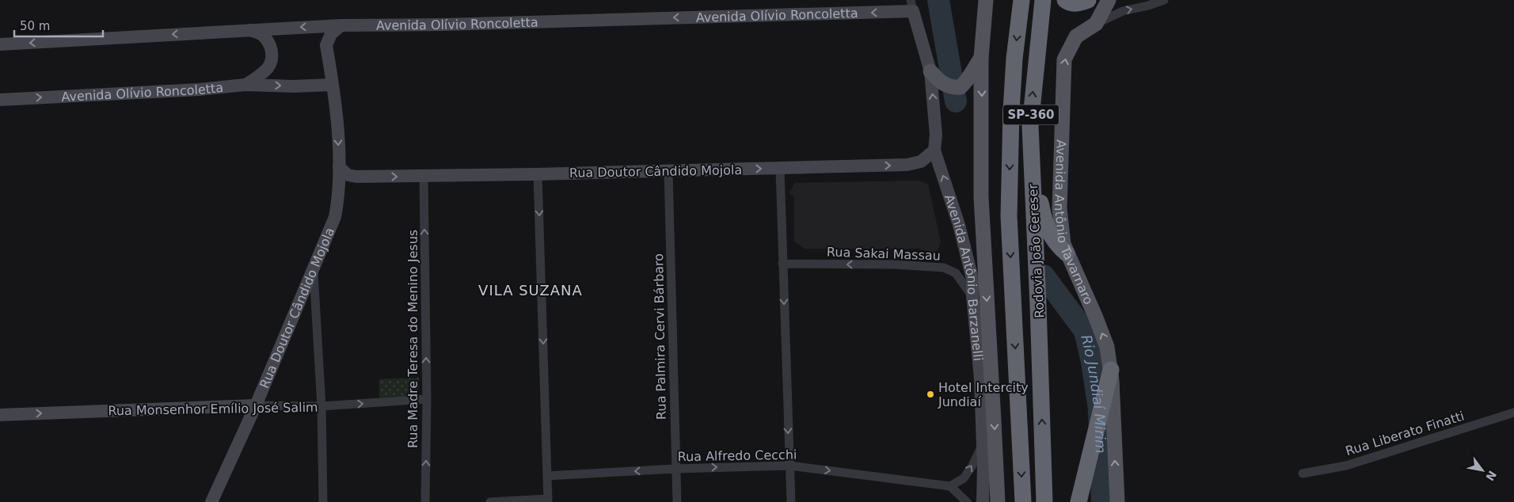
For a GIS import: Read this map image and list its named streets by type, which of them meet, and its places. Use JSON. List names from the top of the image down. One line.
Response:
{"streets":{"highway":["SP-360","Rodovia João Cereser"],"main road":["Avenida Antônio Tavarnaro"],"street":["Avenida Olívio Roncoletta","Rua Doutor Cândido Mojola","Rua Sakai Massau","Avenida Antônio Barzanelli","Rua Palmira Cervi Bárbaro","Rua Madre Teresa do Menino Jesus","Rua Monsenhor Emílio José Salim","Rua Liberato Finatti","Rua Alfredo Cecchi"]},"crossings":[["Avenida Olívio Roncoletta","Rua Doutor Cândido Mojola"],["Rua Doutor Cândido Mojola","Avenida Antônio Barzanelli"],["Rua Doutor Cândido Mojola","Rua Palmira Cervi Bárbaro"],["Rua Doutor Cândido Mojola","Rua Madre Teresa do Menino Jesus"],["Rua Doutor Cândido Mojola","Rua Monsenhor Emílio José Salim"],["Rua Sakai Massau","Avenida Antônio Barzanelli"],["Rua Palmira Cervi Bárbaro","Rua Alfredo Cecchi"],["Rua Madre Teresa do Menino Jesus","Rua Monsenhor Emílio José Salim"]],"one_way":["Rua Sakai Massau","Avenida Antônio Barzanelli","Rua Madre Teresa do Menino Jesus","Rua Monsenhor Emílio José Salim"],"districts":["VILA SUZANA"],"water":["Rio Jundiaí Mirim"],"places":["Hotel Intercity Jundiaí"],"scale_bar":"50 m","north":"bottom right"}
